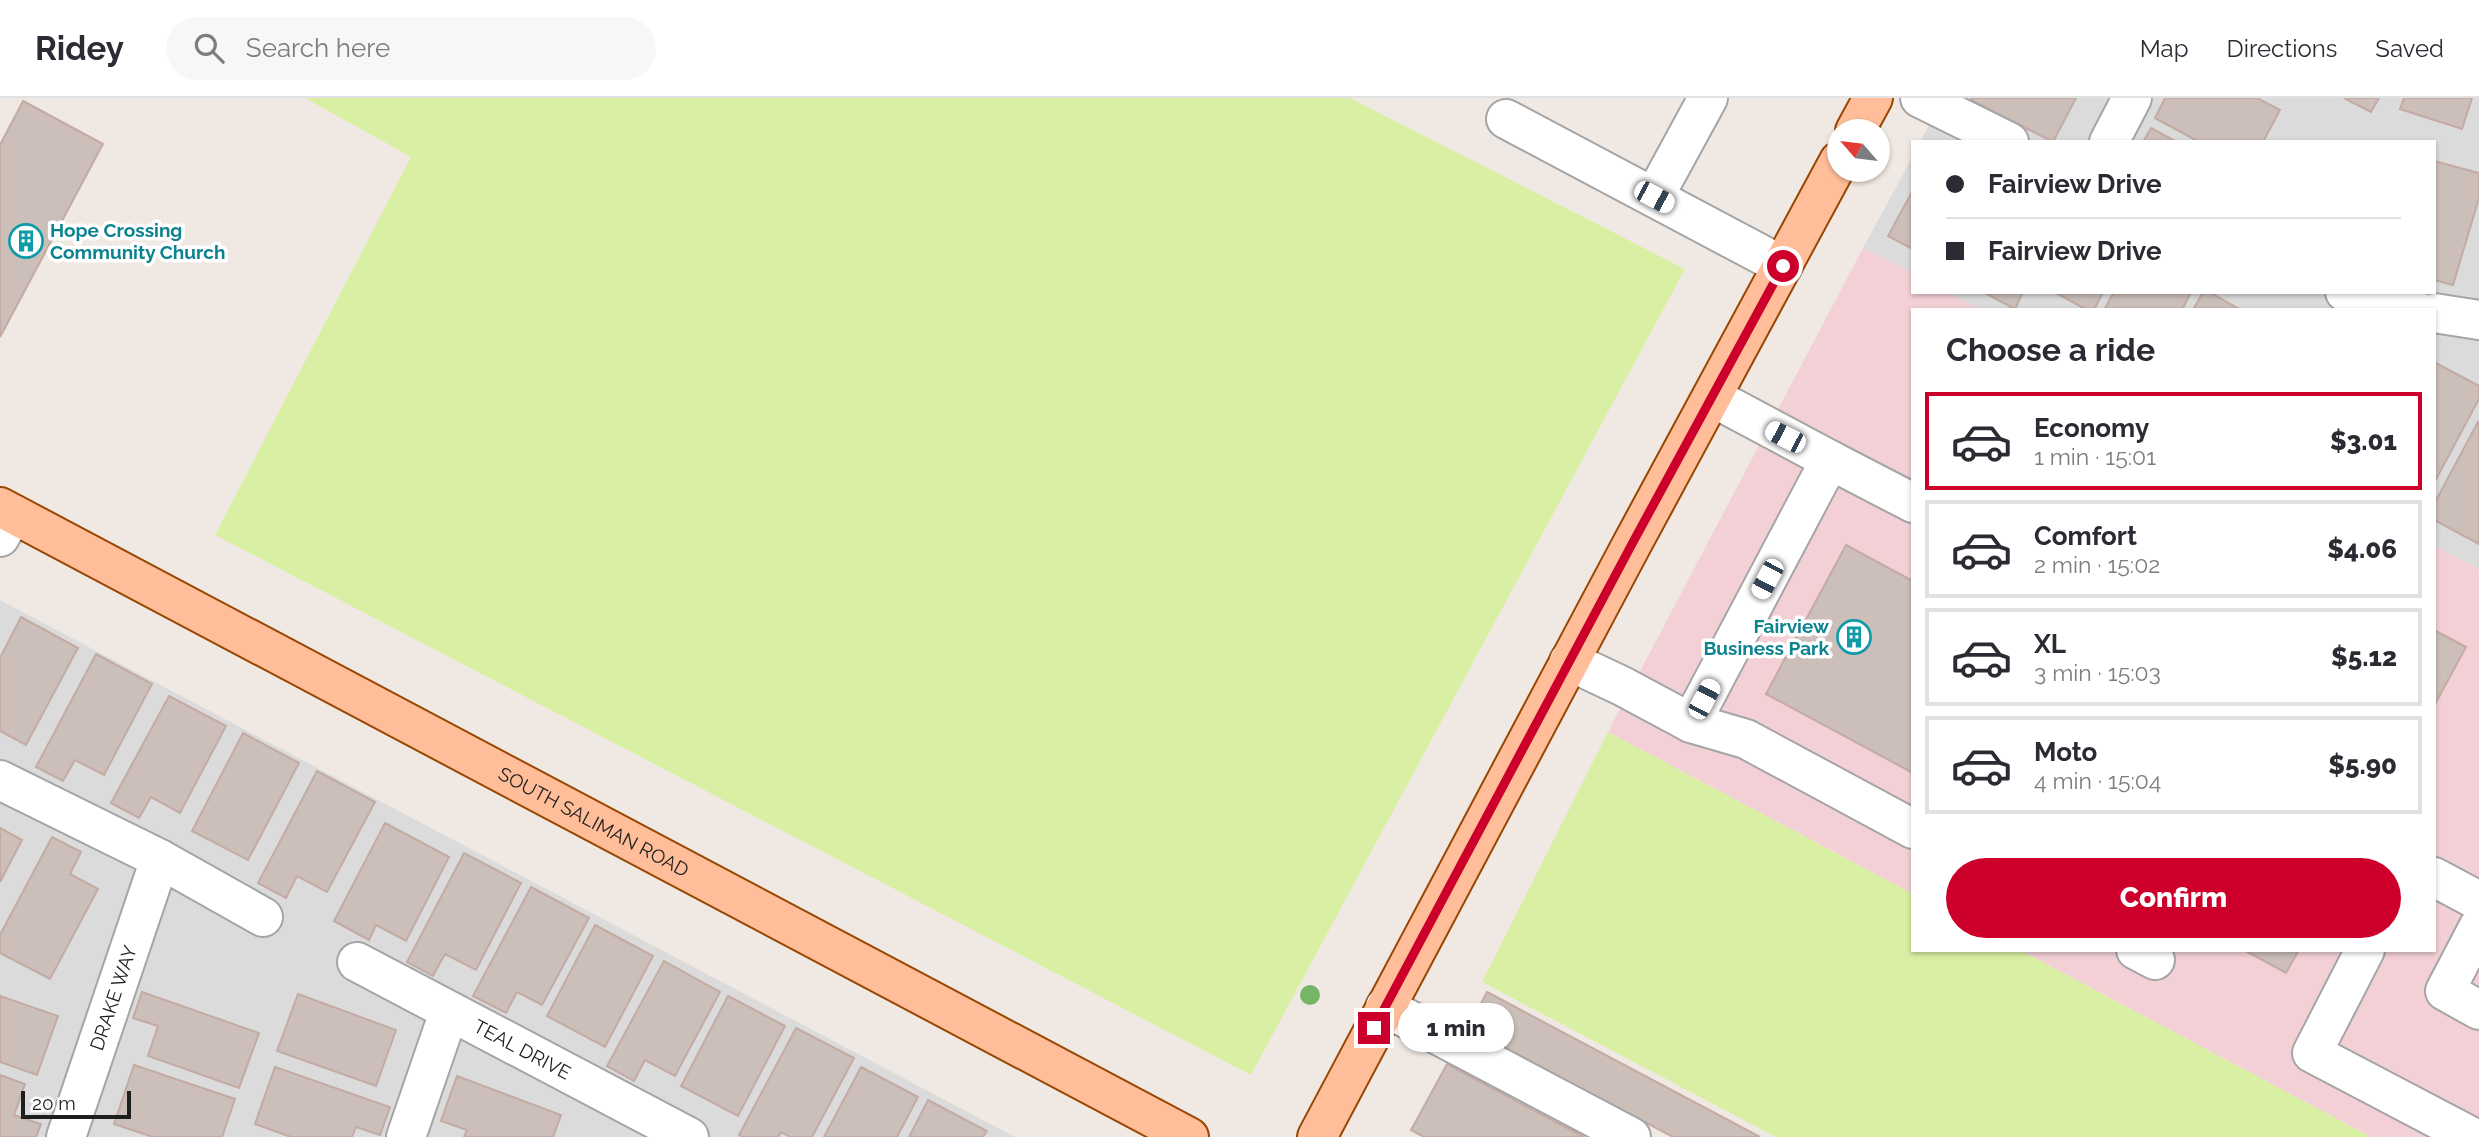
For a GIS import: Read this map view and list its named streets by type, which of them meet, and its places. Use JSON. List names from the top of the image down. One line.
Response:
{"streets":{"main road":["SOUTH SALIMAN ROAD"],"street":["DRAKE WAY","TEAL DRIVE"]},"places":{"building":["Hope Crossing Community Church","Fairview Business Park"]},"scale_bar":"20 m","north":"top left","page":{"header":"Ridey","search":"Search here","nav":["Map","Directions","Saved"],"banner":["Fairview Drive","Fairview Drive"],"heading":"Choose a ride","list":[{"name":"Economy","note":"1 min · 15:01","value":"$3.01"},{"name":"Comfort","note":"2 min · 15:02","value":"$4.06"},{"name":"XL","note":"3 min · 15:03","value":"$5.12"},{"name":"Moto","note":"4 min · 15:04","value":"$5.90"}],"buttons":"Confirm","bubble":"1 min","scale":"20 m"}}
